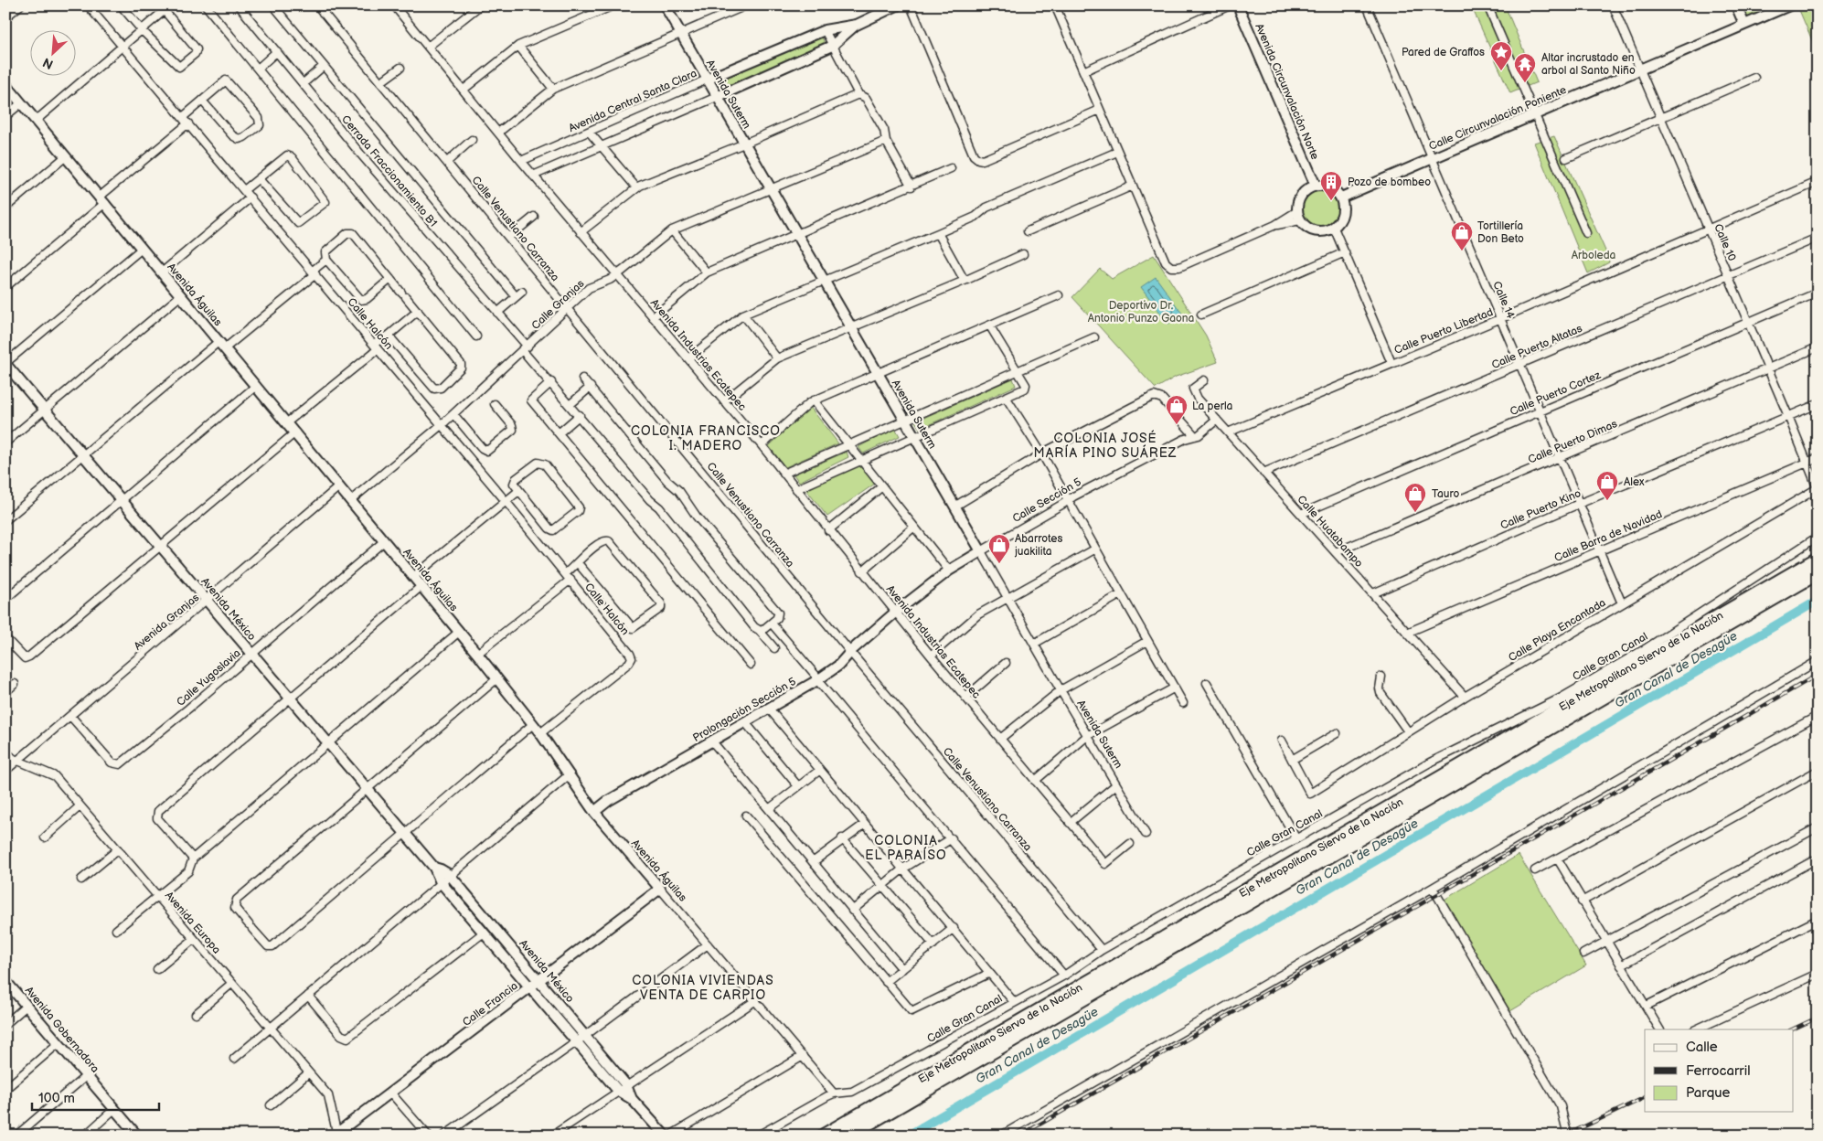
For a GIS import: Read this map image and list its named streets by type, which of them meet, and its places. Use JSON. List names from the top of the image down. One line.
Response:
{"streets":{"highway":["Eje Metropolitano Siervo de la Nación"],"street":["Avenida Circunvalación Norte","Avenida Suterm","Avenida Central Santa Clara","Calle Circunvalación Poniente","Cerrada Fraccionamiento B1","Calle Venustiano Carranza","Calle 10","Avenida Águilas","Calle 14","Calle Granjas","Calle Halcón","Calle Puerto Libertad","Calle Puerto Altatas","Avenida Industrias Ecatepec","Calle Puerto Cortez","Calle Puerto Dimas","Calle Sección 5","Calle Puerto Kino","Calle Huatabampo","Calle Barra de Navidad","Avenida México","Avenida Granjas","Calle Playa Encantada","Calle Gran Canal","Calle Yugoslavia","Prolongación Sección 5","Avenida Europa","Calle Francia","Avenida Gobernadora"]},"crossings":[["Avenida Circunvalación Norte","Calle Circunvalación Poniente"],["Avenida Suterm","Avenida Central Santa Clara"],["Avenida Suterm","Calle Granjas"],["Avenida Suterm","Calle Sección 5"],["Avenida Central Santa Clara","Avenida Industrias Ecatepec"],["Calle Circunvalación Poniente","Calle 10"],["Calle Circunvalación Poniente","Calle 14"],["Cerrada Fraccionamiento B1","Calle Granjas"],["Calle Venustiano Carranza","Calle Granjas"],["Calle Venustiano Carranza","Calle Gran Canal"],["Calle Venustiano Carranza","Prolongación Sección 5"],["Calle 10","Calle Puerto Libertad"],["Calle 10","Calle Puerto Altatas"],["Calle 10","Calle Puerto Cortez"],["Calle 10","Calle Puerto Dimas"],["Calle 10","Calle Puerto Kino"],["Calle 10","Calle Barra de Navidad"],["Calle 10","Calle Playa Encantada"],["Avenida Águilas","Calle Granjas"],["Avenida Águilas","Calle Halcón"],["Avenida Águilas","Avenida Granjas"],["Avenida Águilas","Calle Gran Canal"],["Avenida Águilas","Calle Yugoslavia"],["Avenida Águilas","Prolongación Sección 5"],["Avenida Águilas","Calle Francia"],["Calle 14","Calle Puerto Libertad"],["Calle 14","Calle Puerto Altatas"],["Calle 14","Calle Puerto Cortez"],["Calle 14","Calle Puerto Dimas"],["Calle 14","Calle Puerto Kino"],["Calle 14","Calle Barra de Navidad"],["Calle 14","Calle Playa Encantada"],["Calle Granjas","Calle Halcón"],["Calle Granjas","Avenida Industrias Ecatepec"],["Calle Puerto Libertad","Calle Huatabampo"],["Calle Puerto Altatas","Calle Huatabampo"],["Avenida Industrias Ecatepec","Calle Sección 5"],["Avenida Industrias Ecatepec","Prolongación Sección 5"],["Calle Puerto Cortez","Calle Huatabampo"],["Calle Puerto Dimas","Calle Huatabampo"],["Calle Sección 5","Calle Huatabampo"],["Calle Sección 5","Prolongación Sección 5"],["Calle Puerto Kino","Calle Huatabampo"],["Calle Huatabampo","Calle Barra de Navidad"],["Calle Huatabampo","Calle Playa Encantada"],["Avenida México","Avenida Granjas"],["Avenida México","Calle Yugoslavia"],["Avenida México","Calle Francia"],["Avenida Granjas","Calle Yugoslavia"],["Avenida Granjas","Avenida Europa"],["Avenida Europa","Calle Francia"]],"districts":["COLONIA FRANCISCO I. MADERO","COLONIA JOSÉ MARÍA PINO SUÁREZ","COLONIA EL PARAÍSO","COLONIA VIVIENDAS VENTA DE CARPIO"],"water":["Gran Canal de Desagüe"],"parks":["Arboleda","Deportivo Dr. Antonio Punzo Gaona"],"places":{"place":["Pared de Graffos"],"temple":["Altar incrustado en arbol al Santo Niño"],"building":["Pozo de bombeo"],"shop":["Tortillería Don Beto","La perla","Alex","Tauro","Abarrotes juakilita"]},"legend":["Calle","Ferrocarril","Parque"],"scale_bar":"100 m","north":"bottom left"}
